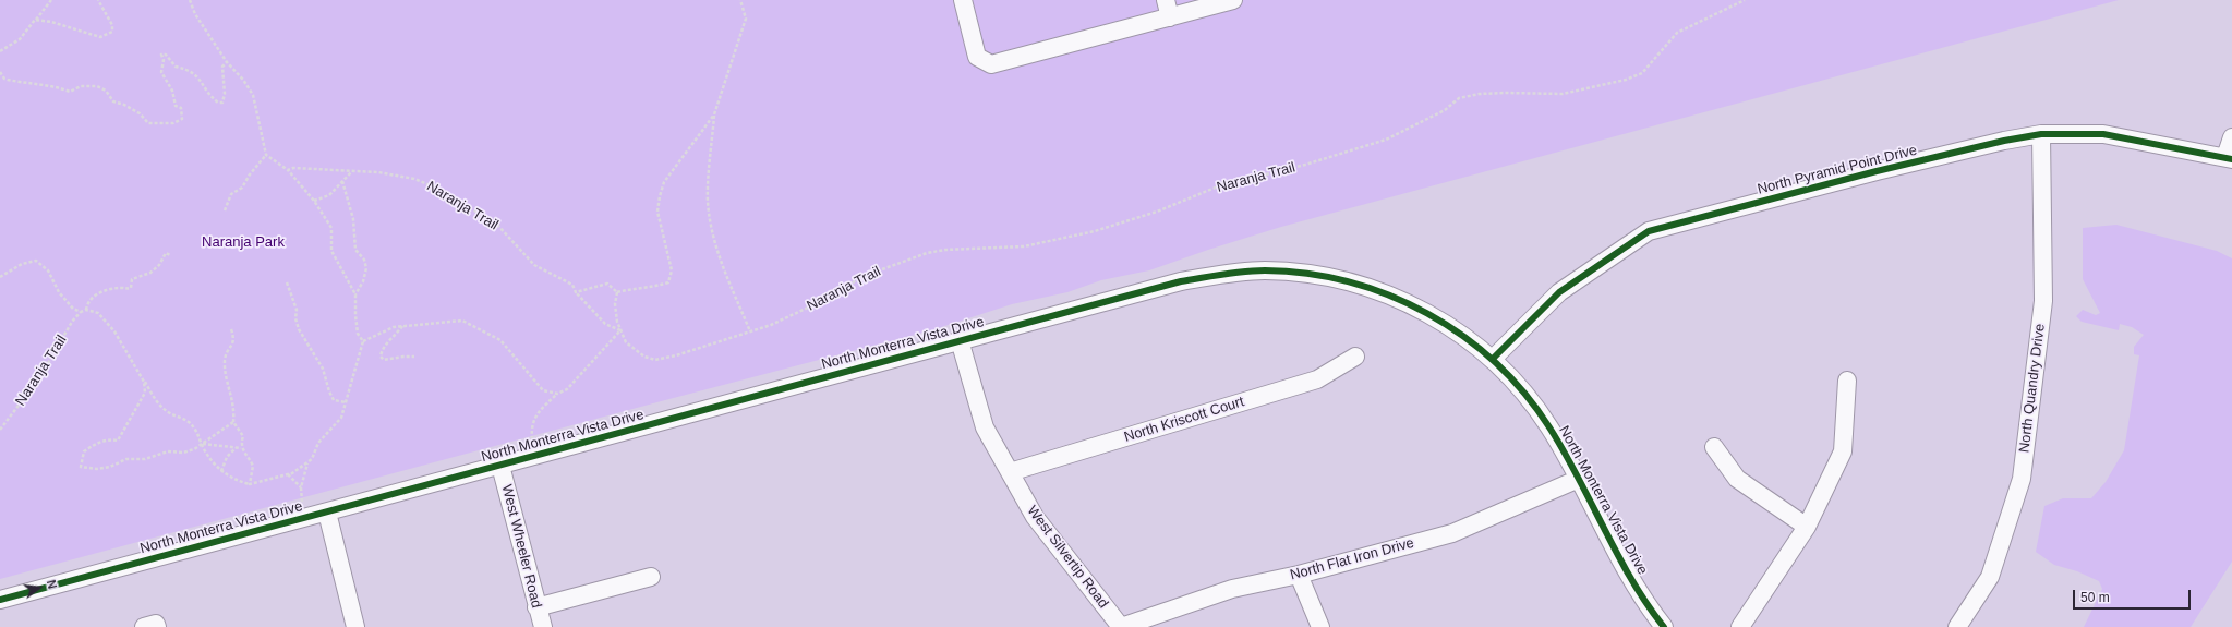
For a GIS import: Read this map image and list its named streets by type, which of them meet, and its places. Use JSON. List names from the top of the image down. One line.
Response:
{"streets":{"street":["North Pyramid Point Drive","North Monterra Vista Drive","North Quandry Drive","North Kriscott Court","West Wheeler Road","West Silvertip Road","North Flat Iron Drive"],"path":["Naranja Trail"]},"crossings":[["North Pyramid Point Drive","North Monterra Vista Drive"],["North Pyramid Point Drive","North Quandry Drive"],["North Monterra Vista Drive","West Wheeler Road"],["North Monterra Vista Drive","West Silvertip Road"],["North Monterra Vista Drive","North Flat Iron Drive"],["North Kriscott Court","West Silvertip Road"],["West Silvertip Road","North Flat Iron Drive"]],"parks":["Naranja Park"],"scale_bar":"50 m","north":"right"}
